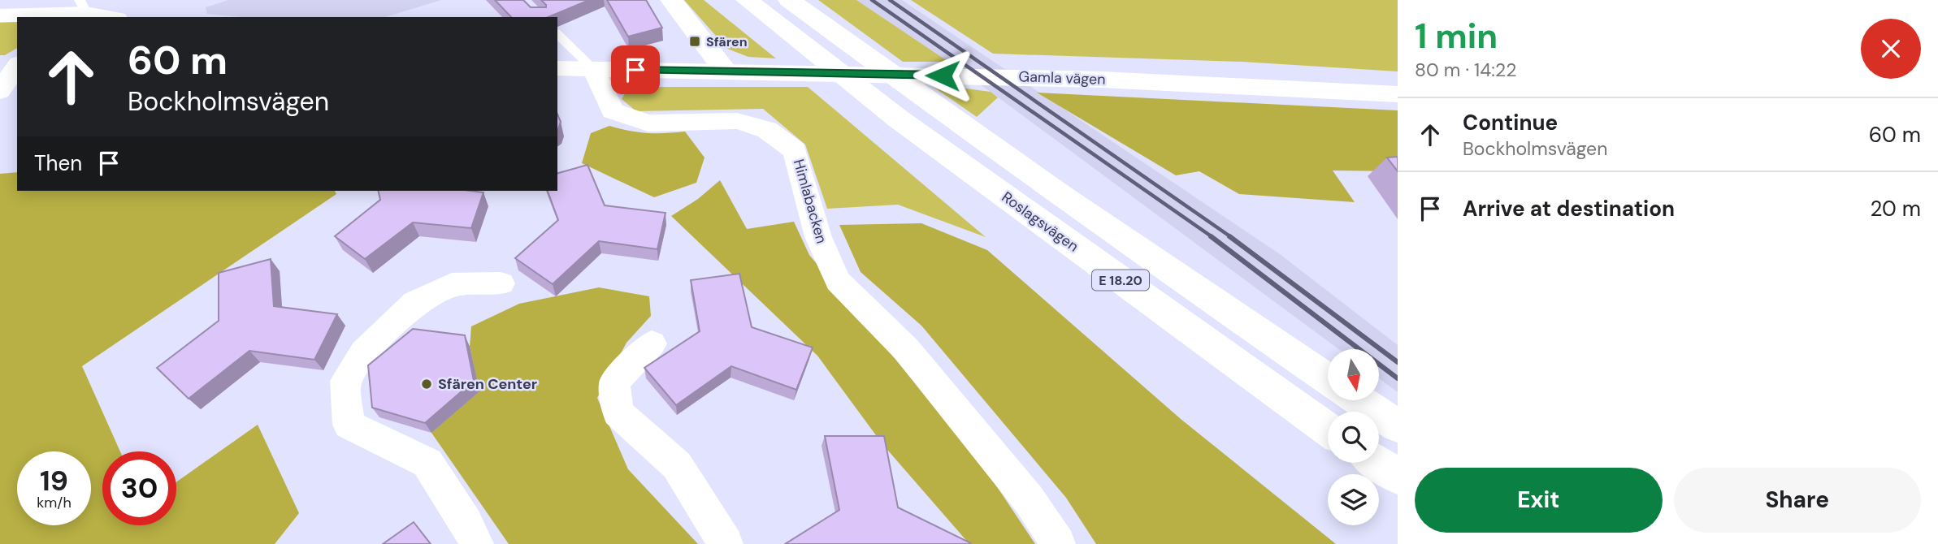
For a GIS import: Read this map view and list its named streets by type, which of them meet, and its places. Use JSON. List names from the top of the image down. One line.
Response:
{"streets":{"main road":["Roslagsvägen","E 18.20"],"street":["Gamla vägen","Himlabacken"]},"crossings":[["Gamla vägen","Himlabacken"]],"places":{"transit":["Sfären"],"other":["Sfären Center"]},"north":"bottom","page":{"heading":["1 min","80 m · 14:22"],"turn":["60 m","Bockholmsvägen"],"list":[{"name":"Continue","note":"Bockholmsvägen","value":"60 m"},{"name":"Arrive at destination","value":"20 m"}],"then":"Then","speed":"19 km/h","limit":"30","buttons":["Exit","Share"]}}
